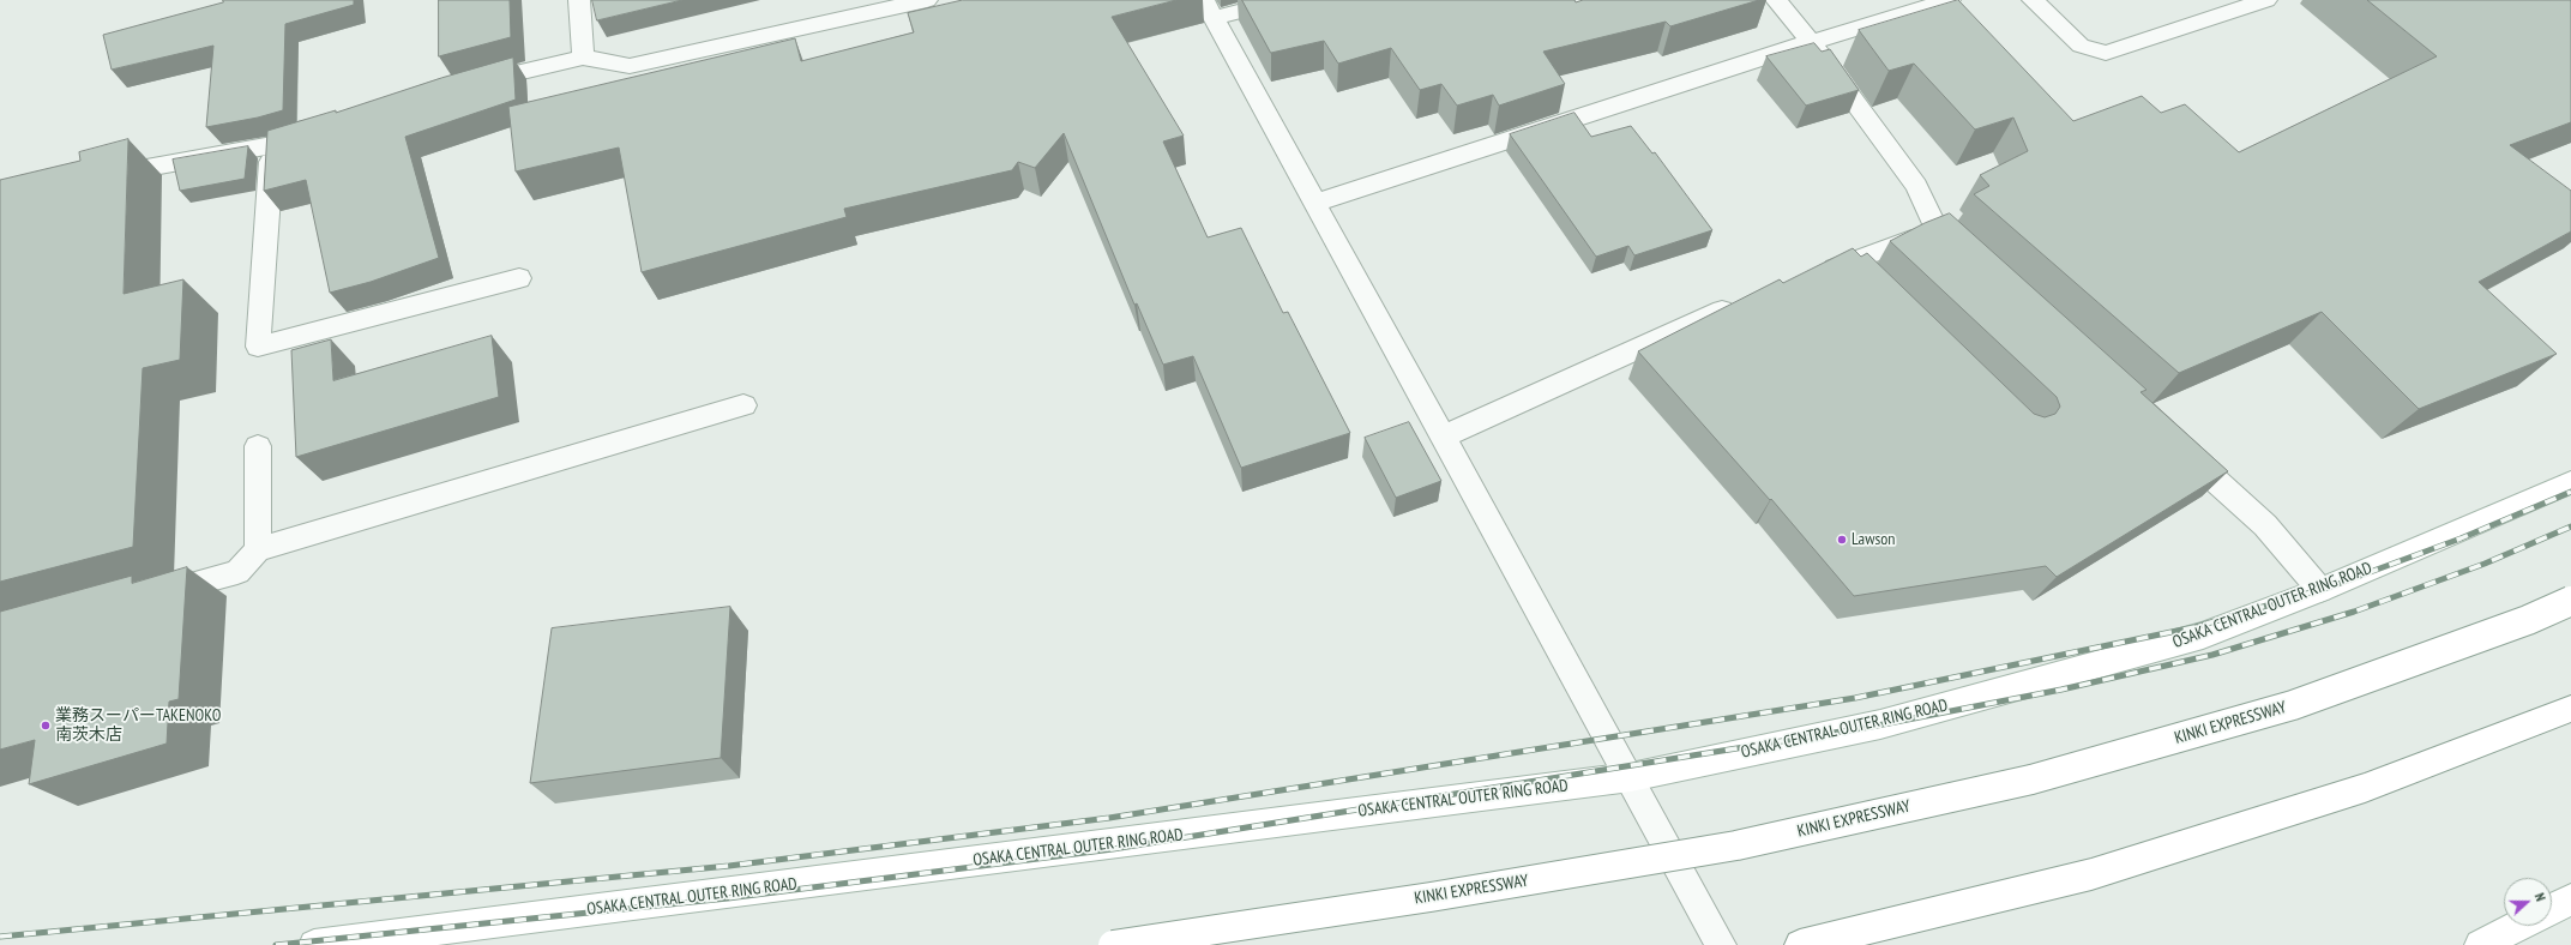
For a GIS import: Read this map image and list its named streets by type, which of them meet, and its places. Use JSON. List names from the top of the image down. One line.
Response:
{"streets":{"main road":["OSAKA CENTRAL OUTER RING ROAD","KINKI EXPRESSWAY"]},"places":["Lawson","業務スーパーTAKENOKO 南茨木店"],"north":"right"}
